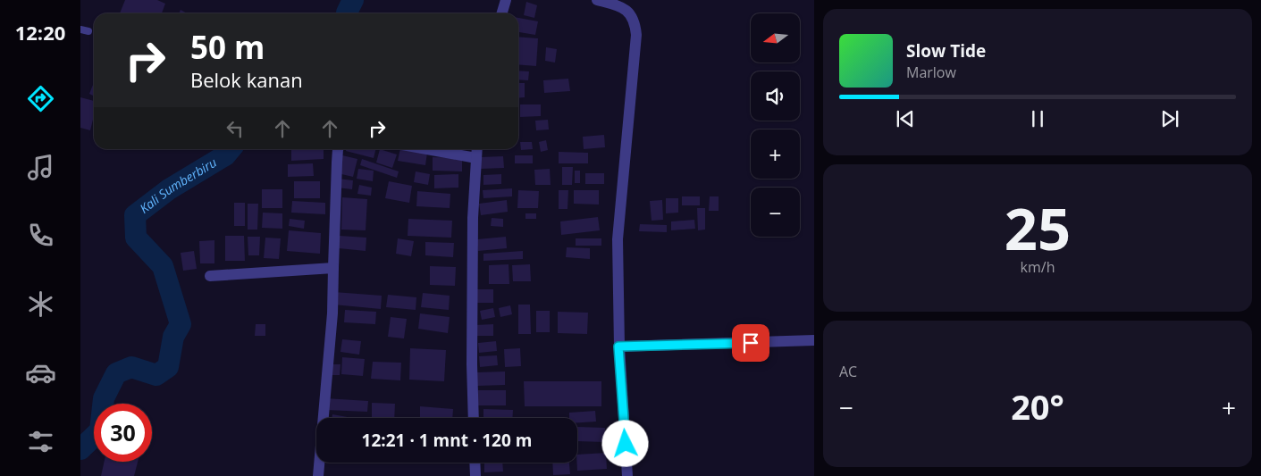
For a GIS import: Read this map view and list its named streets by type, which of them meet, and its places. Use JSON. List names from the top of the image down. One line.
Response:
{"water":["Kali Sumberbiru"],"north":"left","page":{"tabs":"12:20","map_buttons":["+","−"],"turn":["50 m","Belok kanan"],"song":["Slow Tide","Marlow"],"tile":[["25","km/h"],"AC"],"heat":["−","20°","+"],"limit":"30","trip":"12:21 · 1 mnt · 120 m"}}
